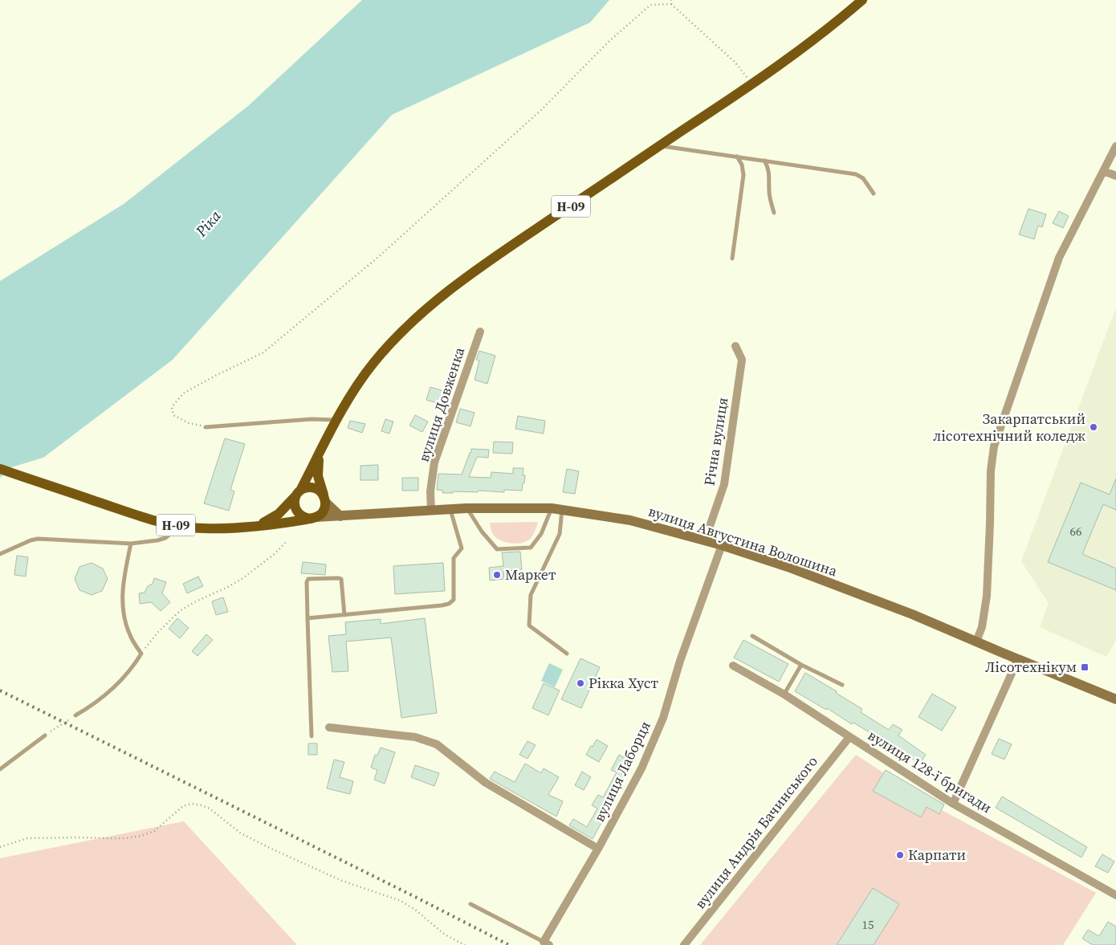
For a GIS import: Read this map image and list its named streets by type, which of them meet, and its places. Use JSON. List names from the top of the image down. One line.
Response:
{"streets":{"main road":["Н-09","вулиця Августина Волошина"],"street":["вулиця Довженка","Річна вулиця","вулиця Лаборця","вулиця 128-ї бригади","вулиця Андрія Бачинського"]},"crossings":[["Н-09","вулиця Августина Волошина"],["вулиця Довженка","вулиця Августина Волошина"],["Річна вулиця","вулиця Августина Волошина"],["вулиця Августина Волошина","вулиця Лаборця"],["вулиця 128-ї бригади","вулиця Андрія Бачинського"]],"water":["Ріка"],"places":{"other":["Закарпатський лісотехнічний коледж","Маркет","Рікка Хуст","Карпати"],"transit":["Лісотехнікум"]},"house_numbers":["66","15"]}
